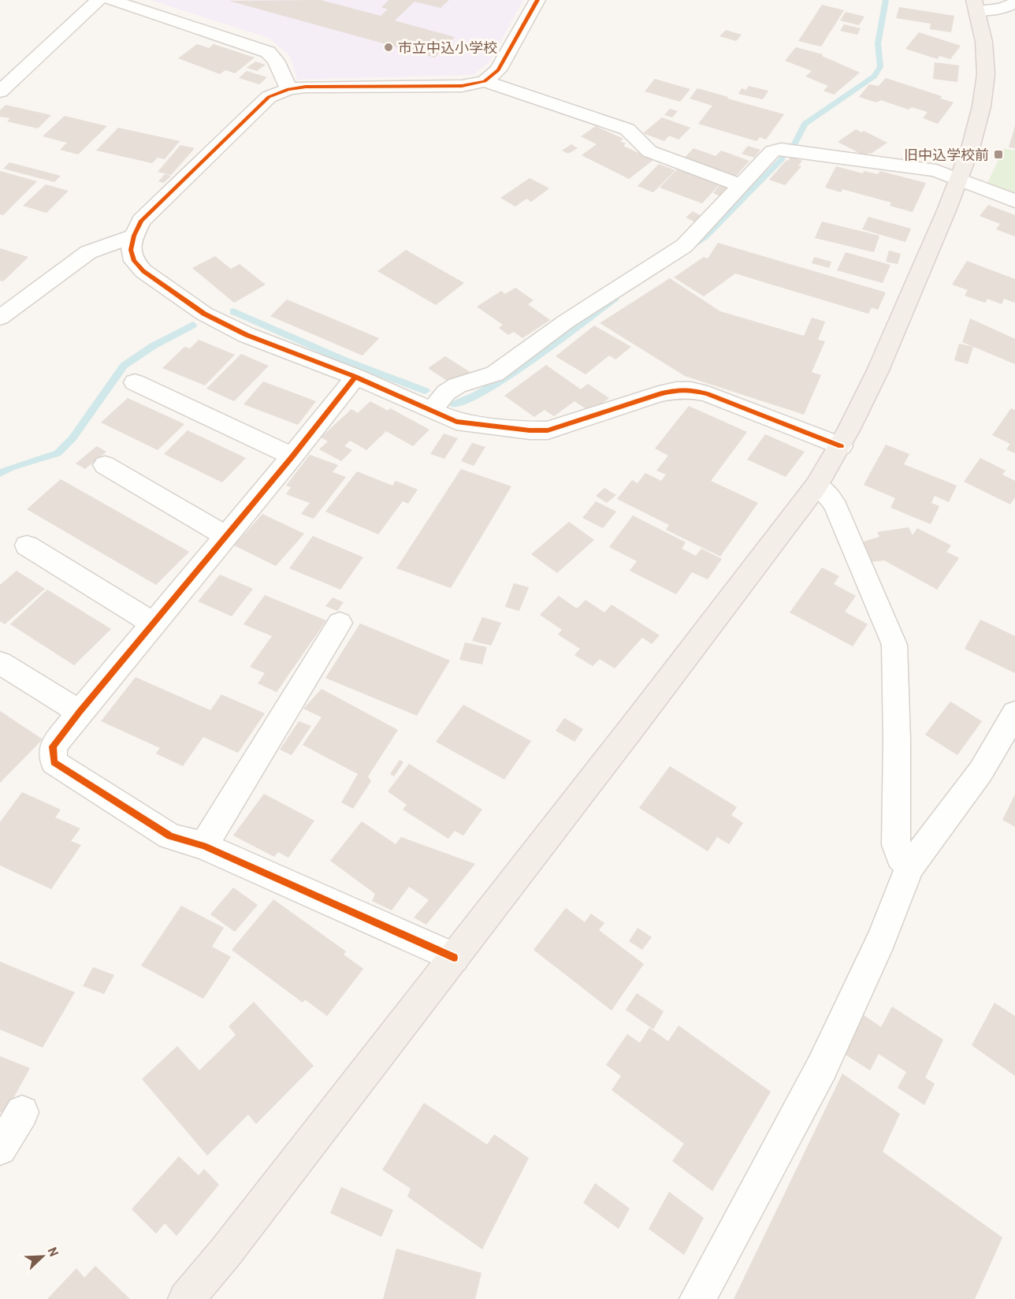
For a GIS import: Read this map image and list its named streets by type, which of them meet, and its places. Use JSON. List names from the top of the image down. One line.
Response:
{"places":{"other":["市立中込小学校"],"transit":["旧中込学校前"]},"north":"top right"}
